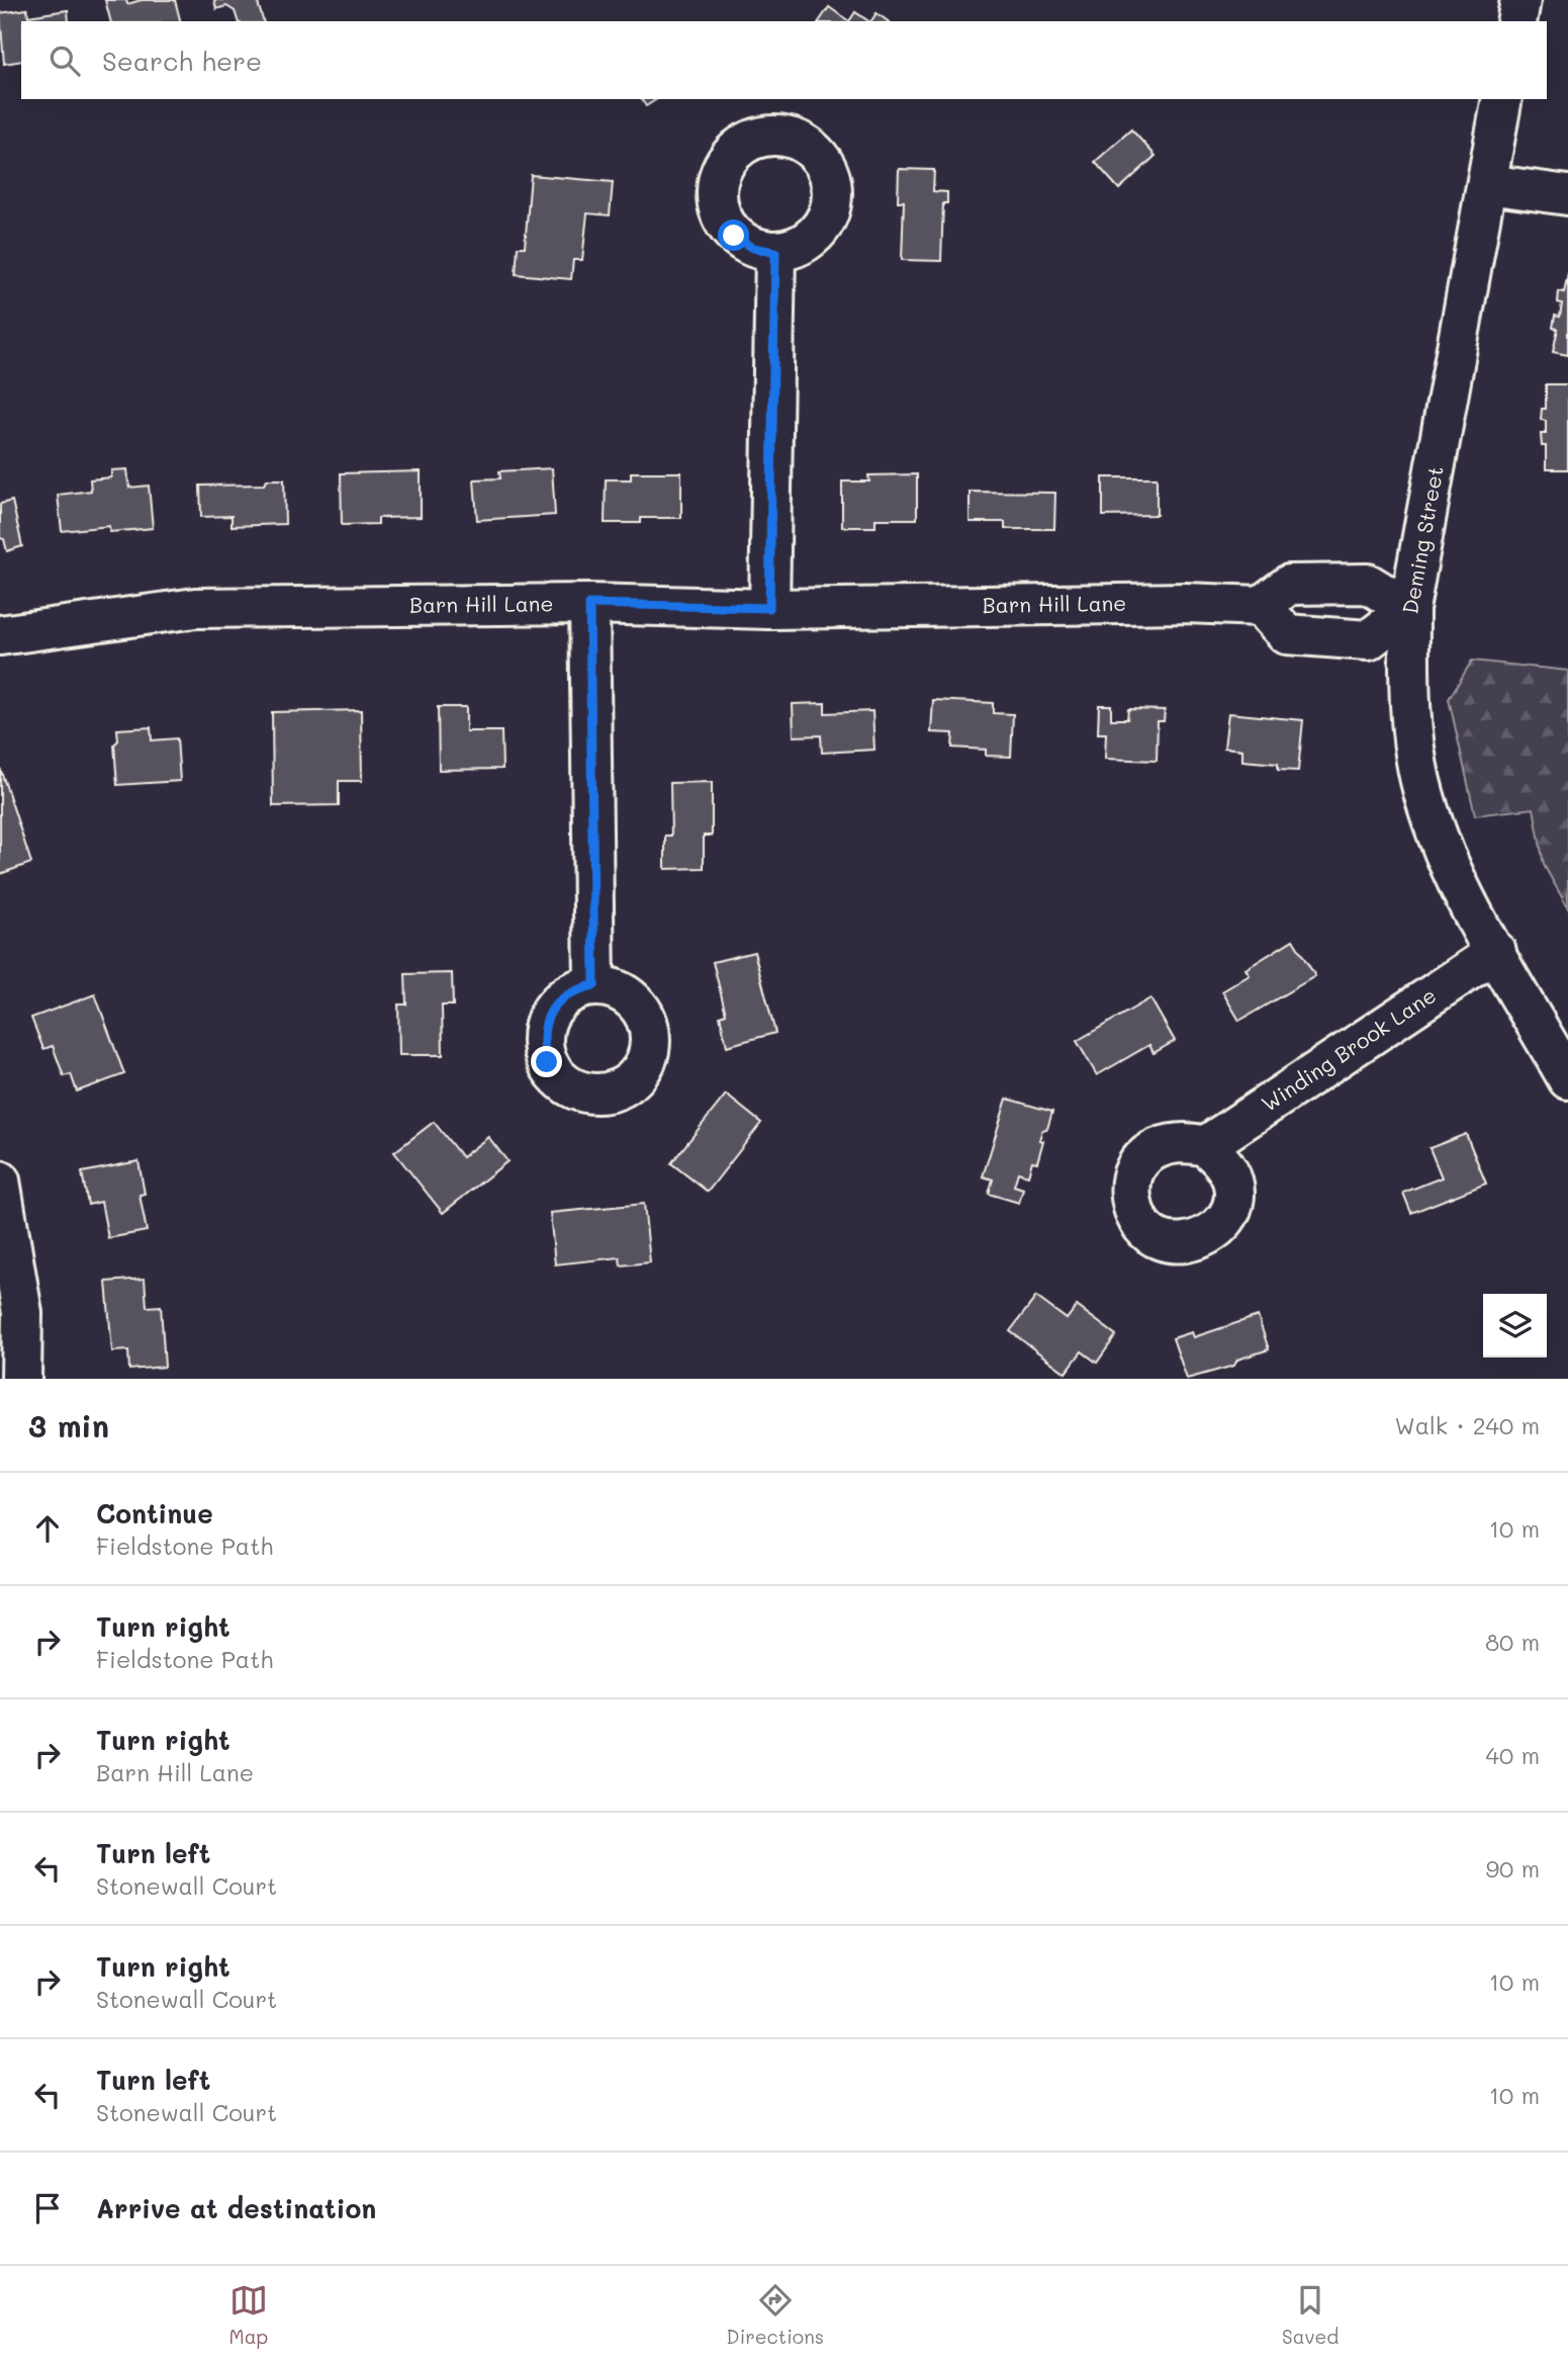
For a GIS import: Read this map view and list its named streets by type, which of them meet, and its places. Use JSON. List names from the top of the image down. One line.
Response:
{"streets":{"street":["Deming Street","Barn Hill Lane","Winding Brook Lane"]},"crossings":[["Deming Street","Winding Brook Lane"]],"page":{"search":"Search here","heading":["3 min","Walk · 240 m"],"list":[["Continue","Fieldstone Path","10 m"],["Turn right","Fieldstone Path","80 m"],["Turn right","Barn Hill Lane","40 m"],["Turn left","Stonewall Court","90 m"],["Turn right","Stonewall Court","10 m"],["Turn left","Stonewall Court","10 m"],"Arrive at destination"],"nav":["Map","Directions","Saved"]}}
